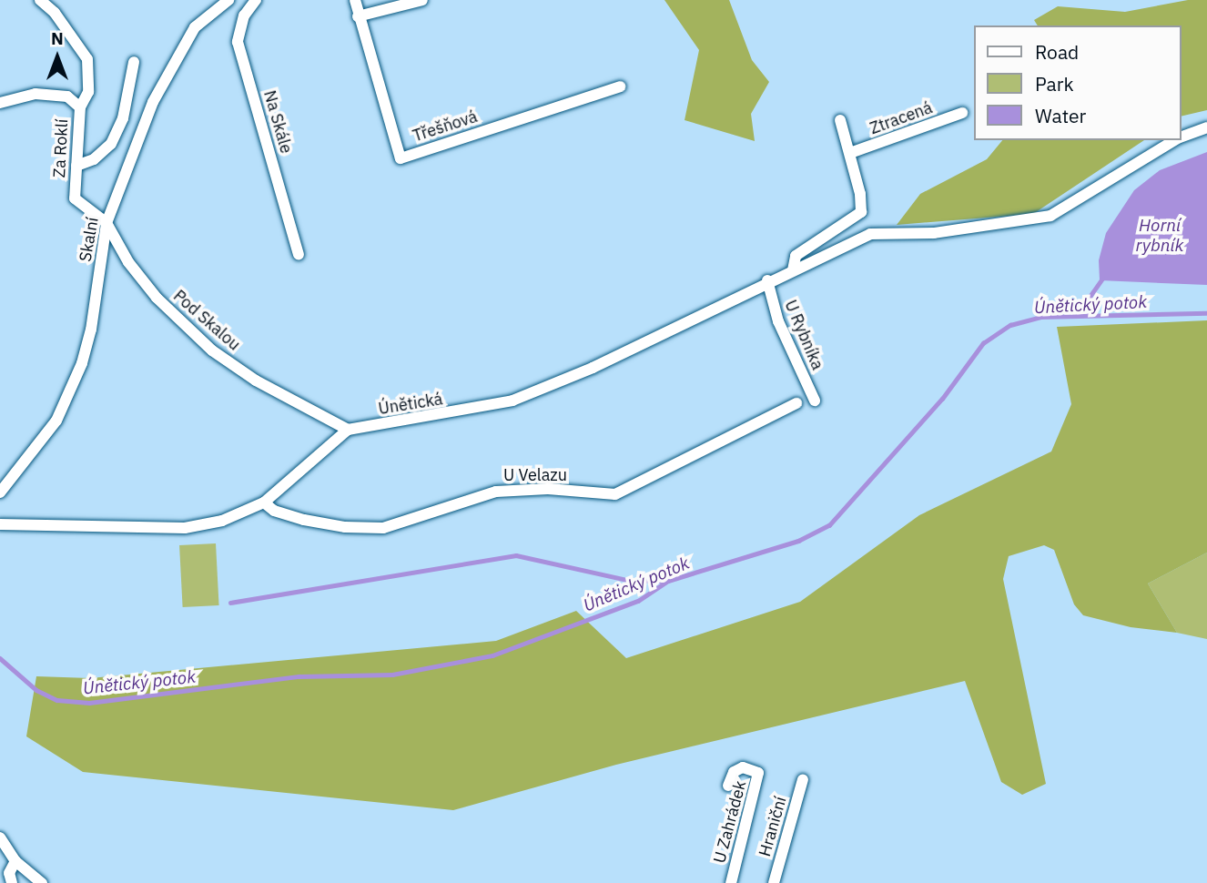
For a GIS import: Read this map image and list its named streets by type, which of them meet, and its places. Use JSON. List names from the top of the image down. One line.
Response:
{"streets":{"street":["Ztracená","Na Skále","Třešňová","Za Roklí","Skalní","Pod Skalou","U Rybníka","Únětická","U Velazu","U Zahrádek","Hraniční"]},"crossings":[["Za Roklí","Skalní"],["Za Roklí","Pod Skalou"],["Skalní","Pod Skalou"],["Pod Skalou","Únětická"],["U Rybníka","Únětická"]],"water":["Horní rybník","Únětický potok"],"legend":["Road","Park","Water"],"north":"top"}
